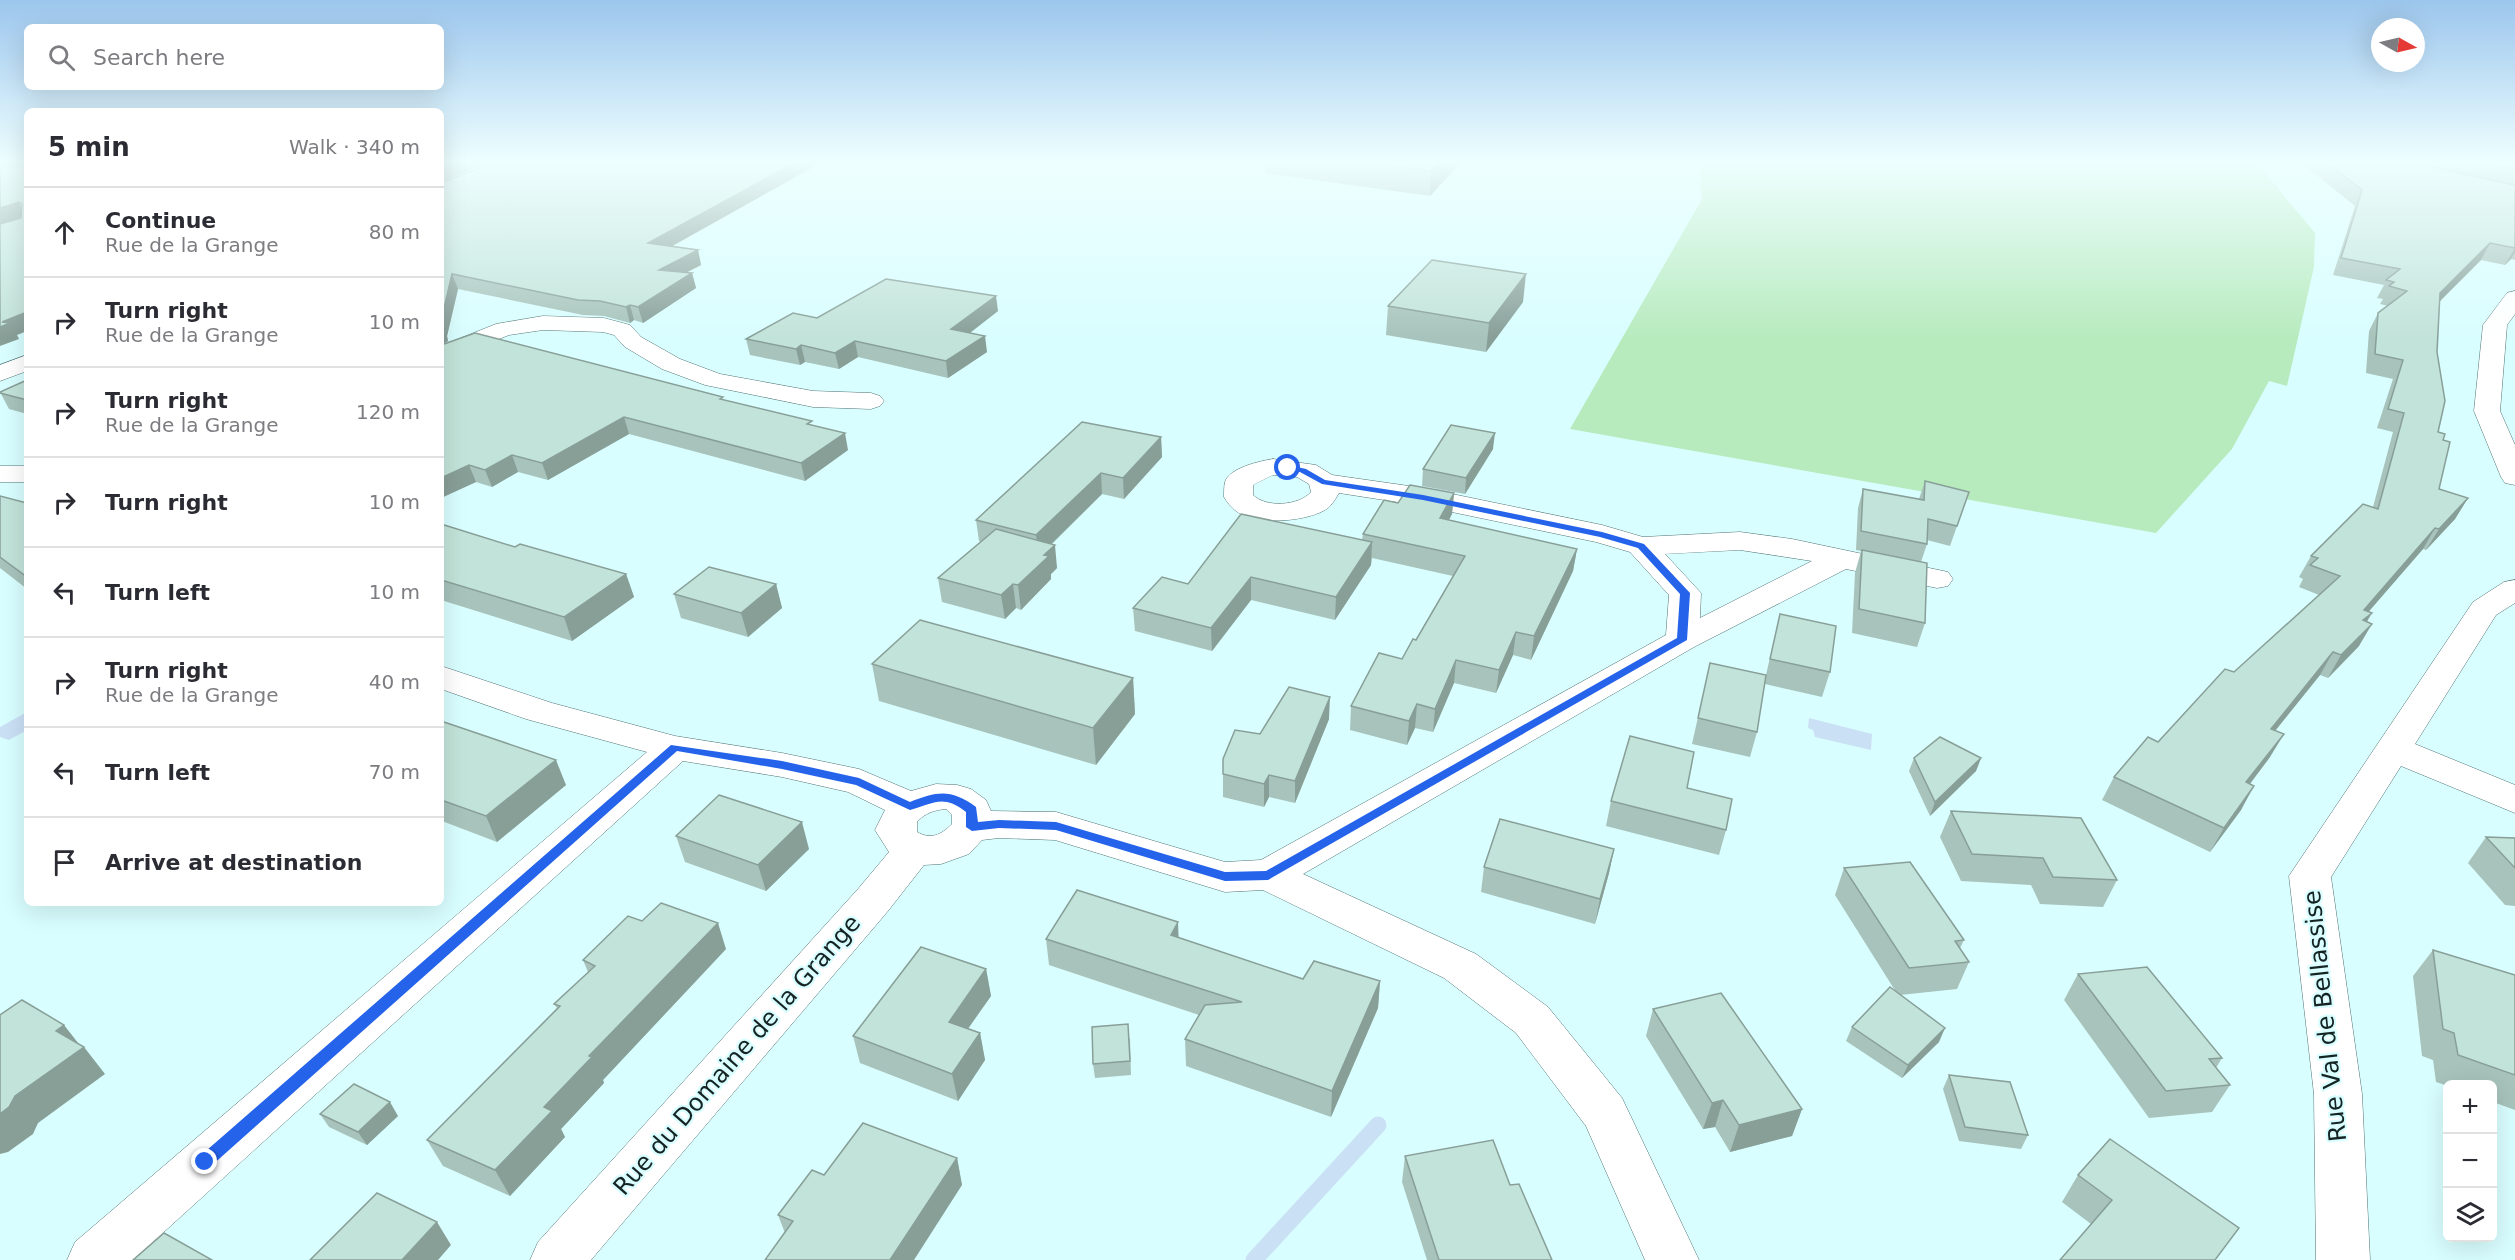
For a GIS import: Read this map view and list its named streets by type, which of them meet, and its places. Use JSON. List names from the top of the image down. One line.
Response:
{"streets":{"street":["Rue Val de Bellassise","Rue du Domaine de la Grange"]},"north":"right","page":{"search":"Search here","heading":["5 min","Walk · 340 m"],"list":[["Continue","Rue de la Grange","80 m"],["Turn right","Rue de la Grange","10 m"],["Turn right","Rue de la Grange","120 m"],["Turn right","10 m"],["Turn left","10 m"],["Turn right","Rue de la Grange","40 m"],["Turn left","70 m"],"Arrive at destination"],"map_buttons":["+","−"]}}
